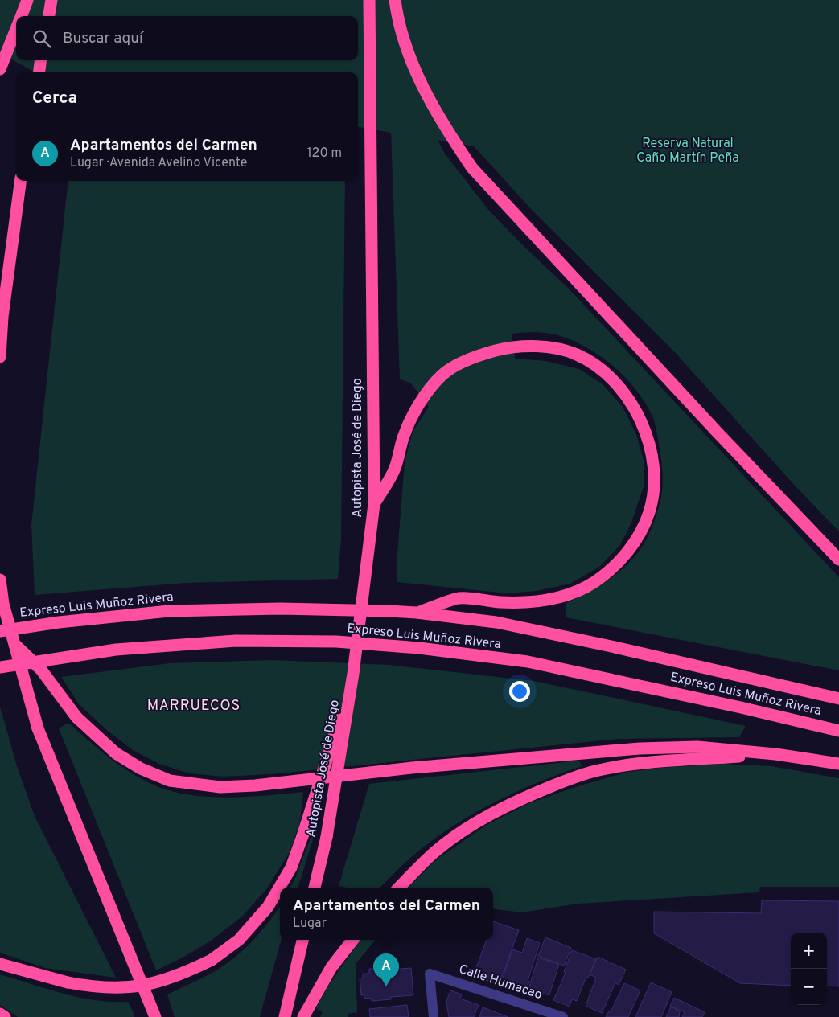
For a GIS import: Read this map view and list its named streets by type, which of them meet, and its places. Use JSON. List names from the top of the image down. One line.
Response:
{"streets":{"highway":["Autopista José de Diego","Expreso Luis Muñoz Rivera"],"street":["Calle Humacao"]},"districts":["MARRUECOS"],"parks":["Reserva Natural Caño Martín Peña"],"page":{"search":"Buscar aquí","heading":"Cerca","list":[{"mark":"A","name":"Apartamentos del Carmen","note":"Lugar · Avenida Avelino Vicente","value":"120 m"}],"popup":["Apartamentos del Carmen","Lugar"],"map_buttons":["+","−"],"pins":"A"}}
